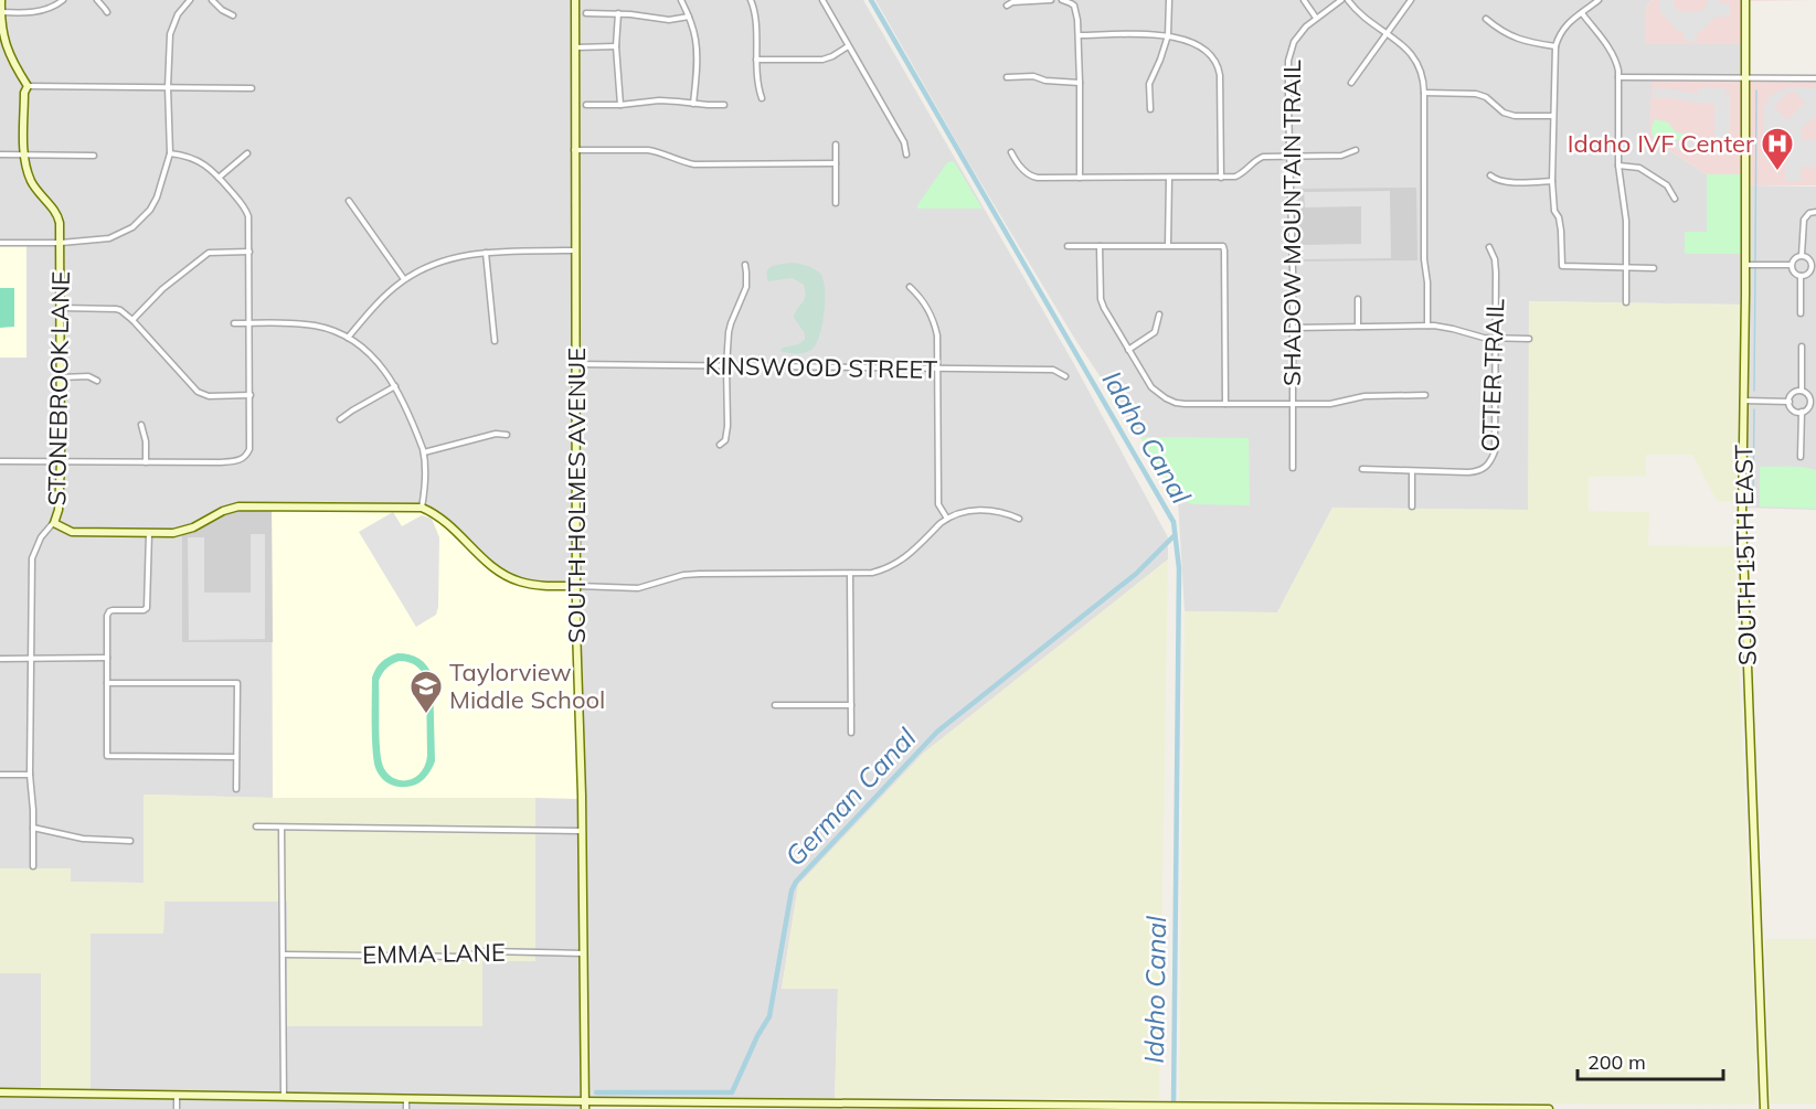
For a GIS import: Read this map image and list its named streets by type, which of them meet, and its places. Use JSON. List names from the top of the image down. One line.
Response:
{"streets":{"street":["SHADOW MOUNTAIN TRAIL","KINSWOOD STREET","OTTER TRAIL","STONEBROOK LANE","SOUTH HOLMES AVENUE","SOUTH 15TH EAST","EMMA LANE"]},"crossings":[["KINSWOOD STREET","SOUTH HOLMES AVENUE"],["SOUTH HOLMES AVENUE","EMMA LANE"]],"water":["Idaho Canal","German Canal"],"places":{"hospital":["Idaho IVF Center"],"school or university":["Taylorview Middle School"]},"scale_bar":"200 m"}
